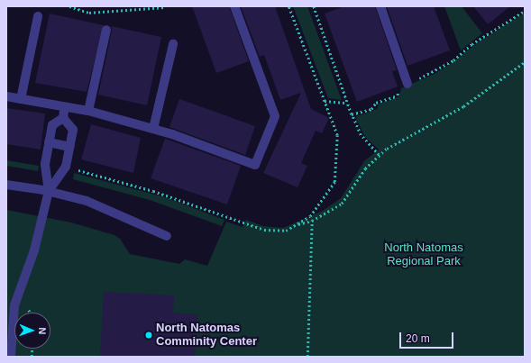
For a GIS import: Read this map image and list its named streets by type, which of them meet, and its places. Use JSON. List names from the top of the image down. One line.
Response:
{"parks":["North Natomas Regional Park"],"places":["North Natomas Comminity Center"],"scale_bar":"20 m","north":"right"}
